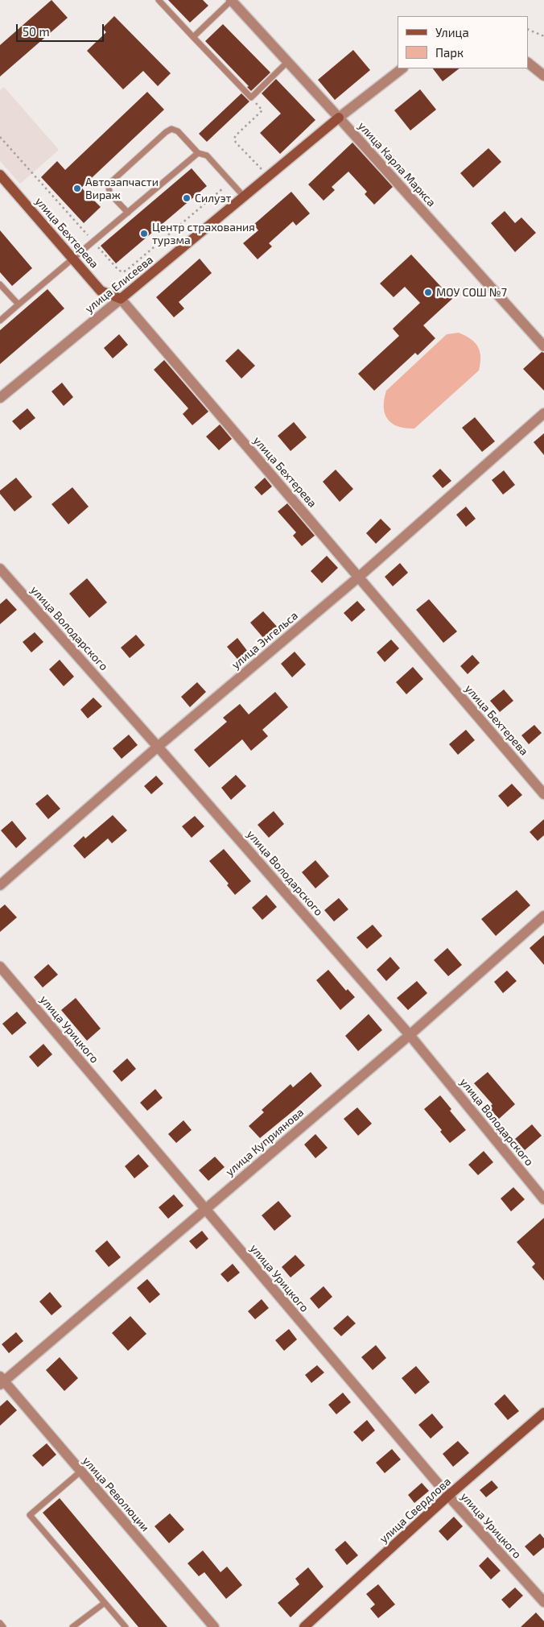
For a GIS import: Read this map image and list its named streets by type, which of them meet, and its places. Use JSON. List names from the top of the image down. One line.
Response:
{"streets":{"street":["улица Карла Маркса","улица Бехтерева","улица Елисеева","улица Володарского","улица Энгельса","улица Урицкого","улица Куприянова","улица Революции","улица Свердлова"]},"crossings":[["улица Карла Маркса","улица Елисеева"],["улица Бехтерева","улица Елисеева"],["улица Бехтерева","улица Энгельса"],["улица Володарского","улица Энгельса"],["улица Володарского","улица Куприянова"],["улица Урицкого","улица Куприянова"],["улица Урицкого","улица Свердлова"],["улица Куприянова","улица Революции"]],"places":["Автозапчасти Вираж","Силуэт","Центр страхования турзма","МОУ СОШ №7"],"legend":["Улица","Парк"],"scale_bar":"50 m"}
